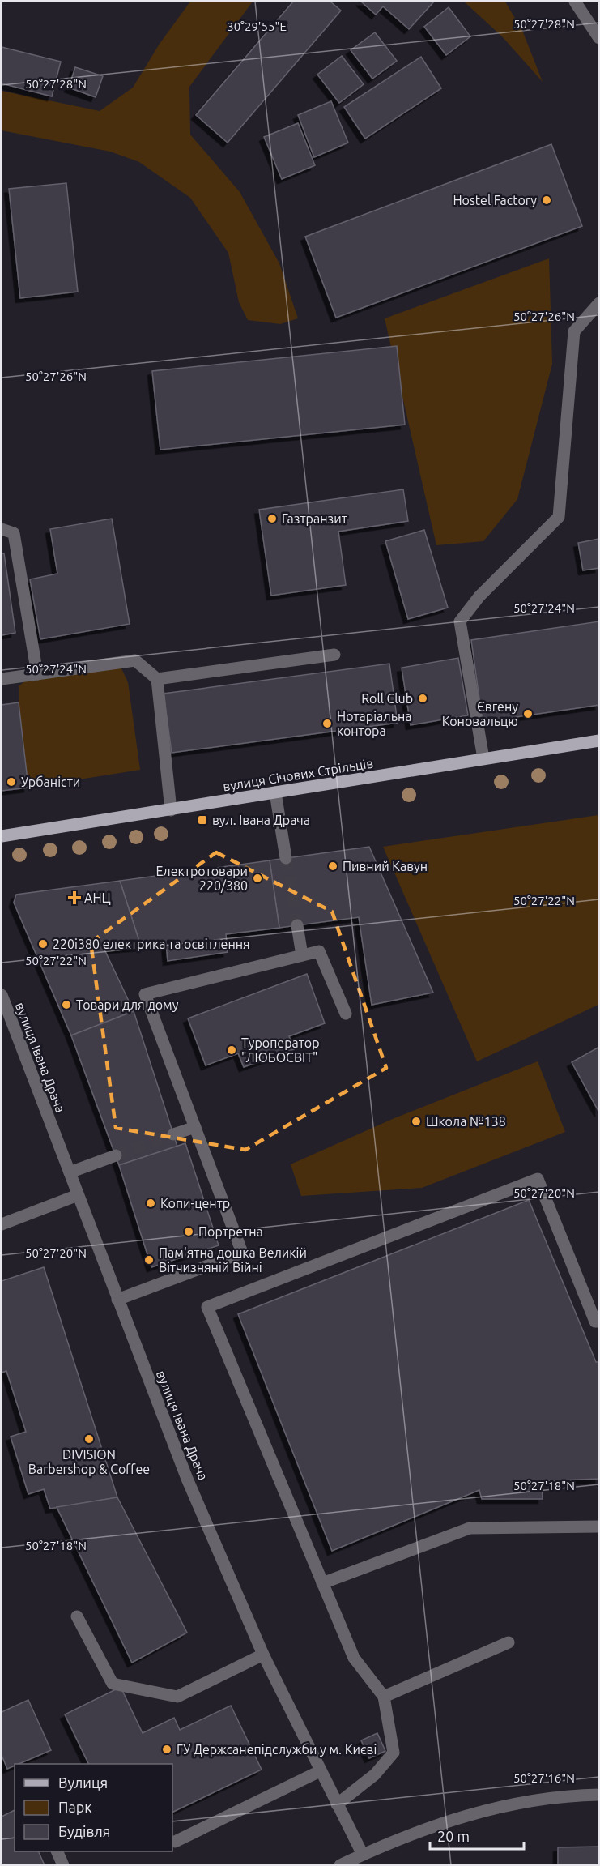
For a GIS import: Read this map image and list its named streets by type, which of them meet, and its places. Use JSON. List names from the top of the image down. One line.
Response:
{"streets":{"main road":["вулиця Січових Стрільців"],"street":["вулиця Івана Драча"]},"places":{"other":["Hostel Factory","Газтранзит","Roll Club","Євгену Коновальцю","Нотаріальна контора","Урбаністи","Пивний Кавун","Електротовари 220/380","220і380 електрика та освітлення","Товари для дому","Туроператор \"ЛЮБОСВІТ\"","Школа №138","Копи-центр","Портретна","Пам'ятна дошка Великій Вітчизняній Війні","DIVISION Barbershop & Coffee","ГУ Держсанепідслужби у м. Києві"],"transit":["вул. Івана Драча"],"health":["АНЦ"]},"legend":["Вулиця","Парк","Будівля"],"scale_bar":"20 m","coordinates":["50°27'28\"N","30°29'55\"E","50°27'26\"N","50°27'24\"N","50°27'22\"N","50°27'20\"N","50°27'18\"N","50°27'16\"N"]}
